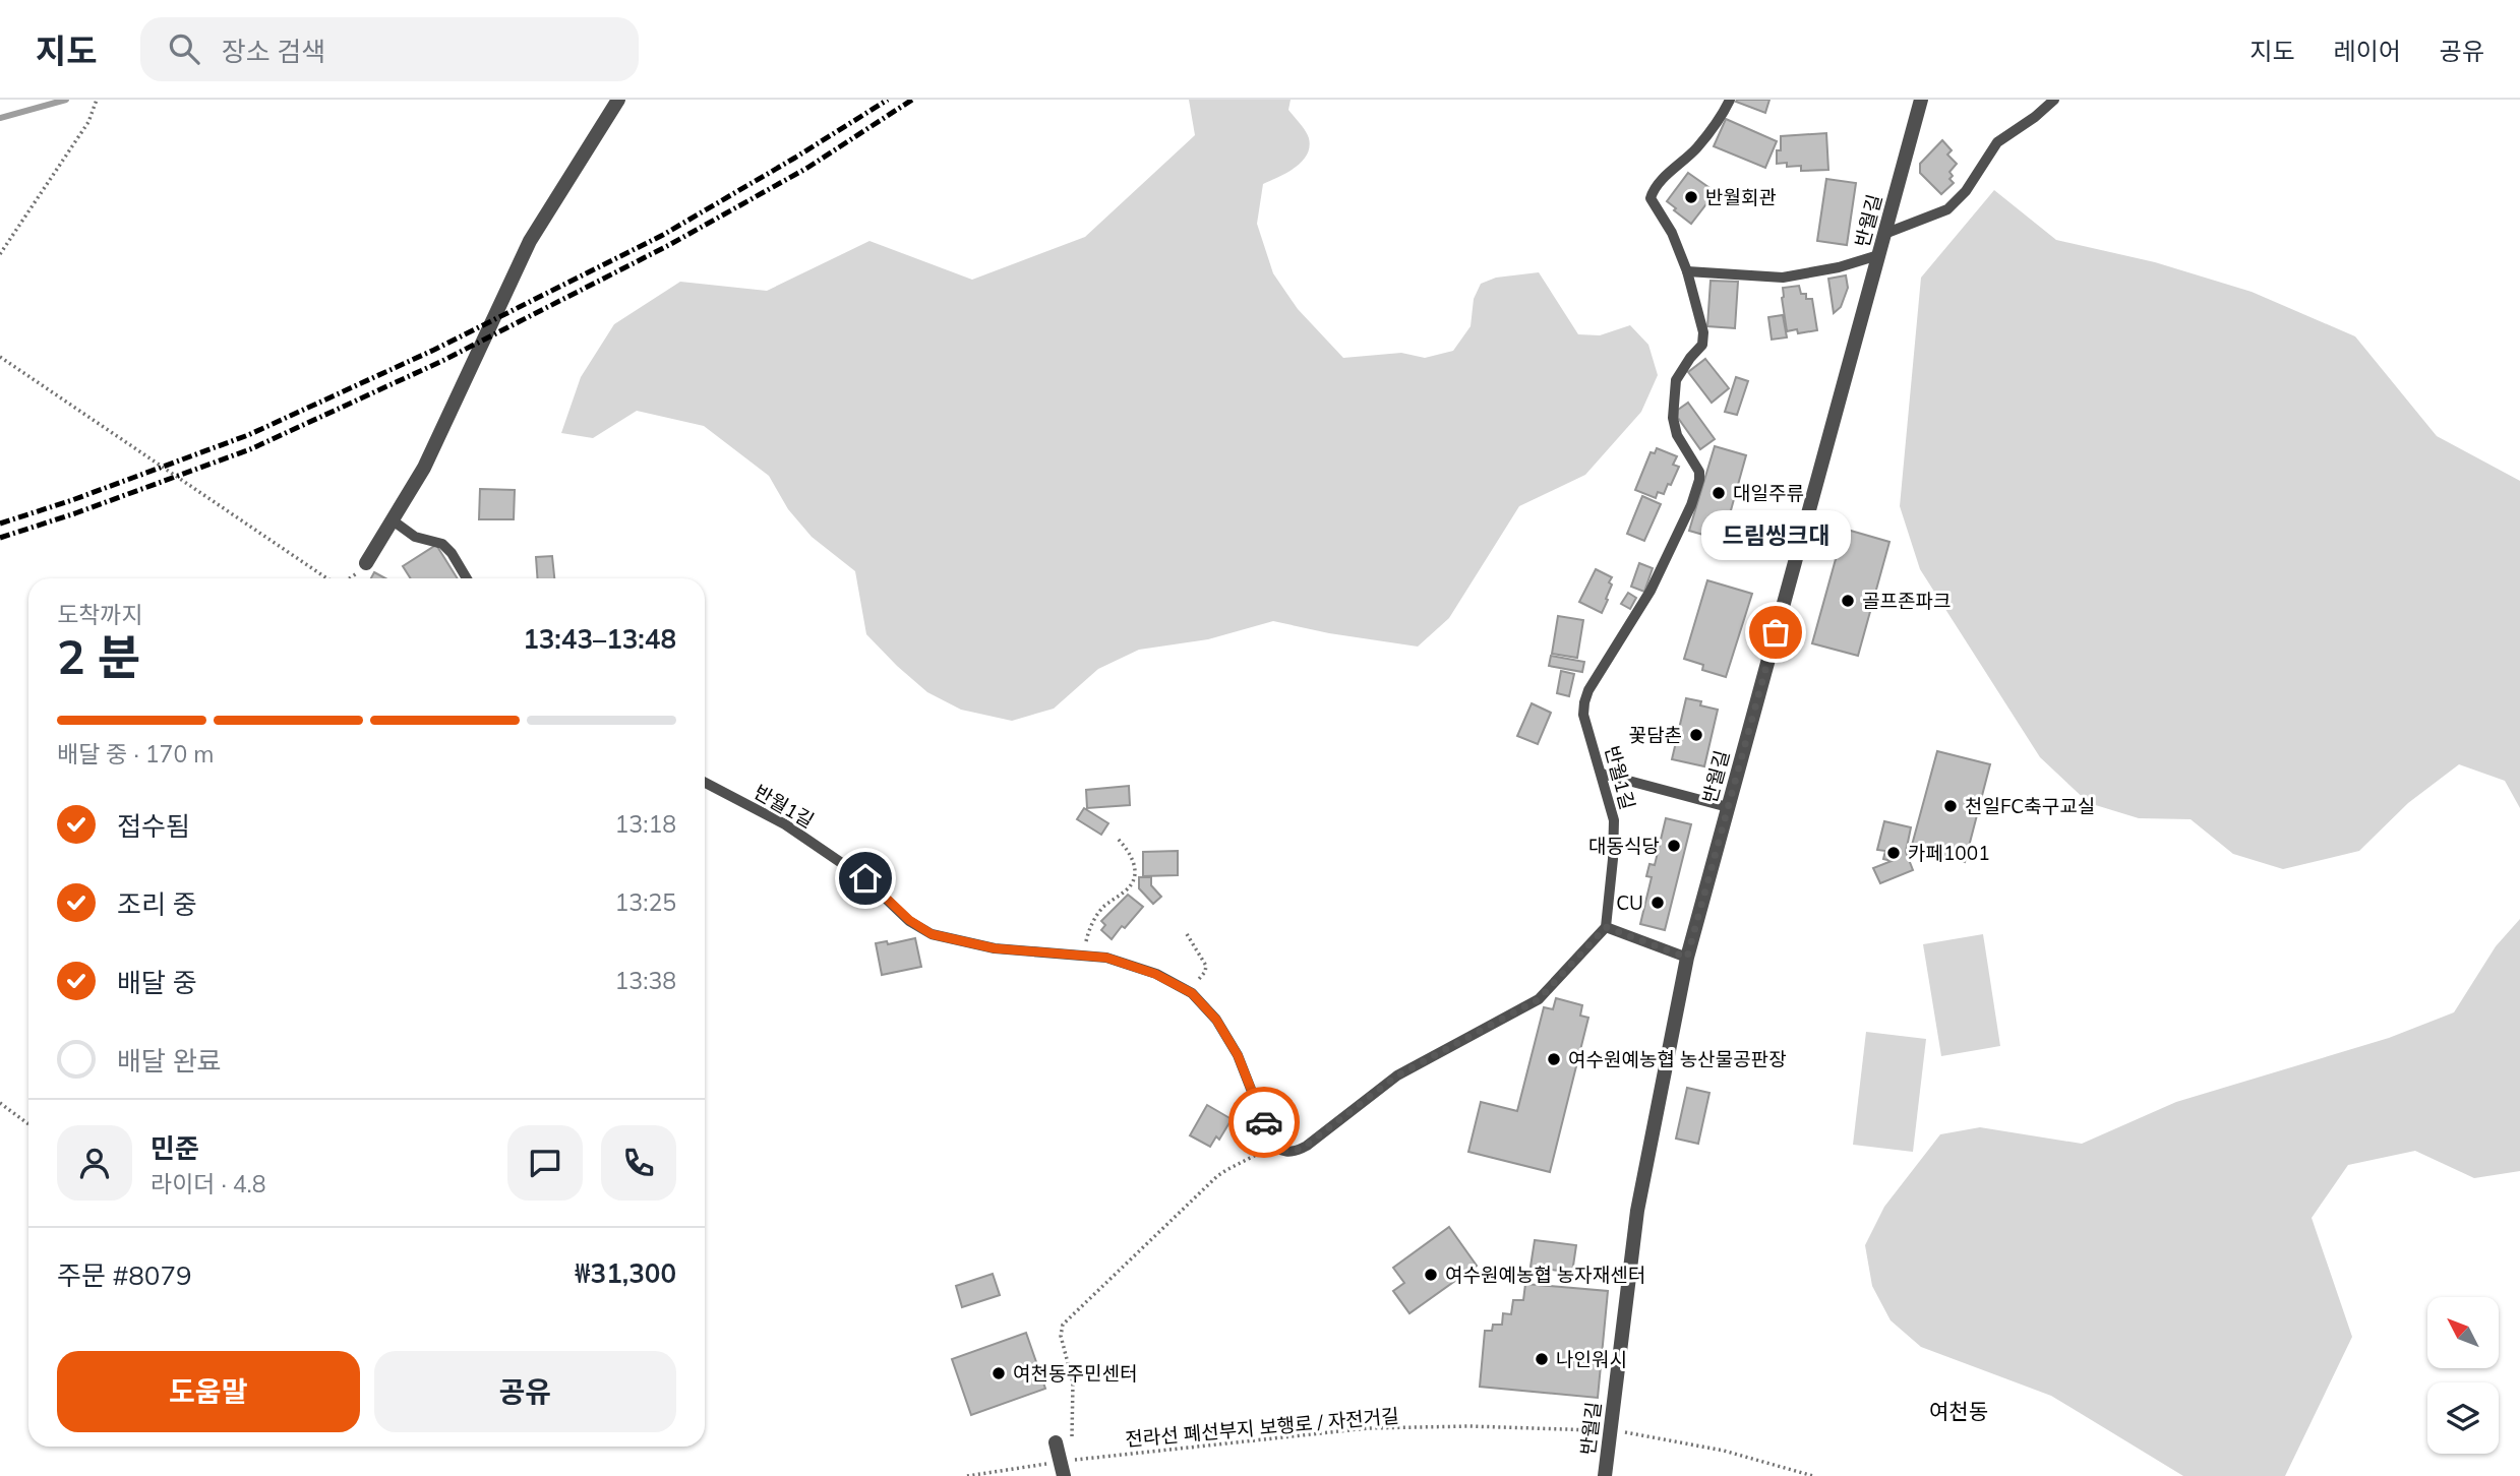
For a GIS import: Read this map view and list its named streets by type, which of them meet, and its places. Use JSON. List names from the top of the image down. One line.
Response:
{"streets":{"street":["반월길"],"lane":["반월1길"],"path":["전라선 폐선부지 보행로 / 자전거길"]},"crossings":[["반월길","전라선 폐선부지 보행로 / 자전거길"]],"districts":["여천동"],"places":["반월회관","대일주류","골프존파크","드림씽크대","꽃담촌","천일FC축구교실","대동식당","카페1001","CU","여수원예농협 농산물공판장","여수원예농협 농자재센터","나인워시","여천동주민센터"],"north":"top left","page":{"header":"지도","search":"장소 검색","nav":["지도","레이어","공유"],"bubble":"드림씽크대","heading":["2 분","도착까지","13:43–13:48"],"panel":["민준","라이더 · 4.8","주문 #8079","₩31,300"],"bar":"배달 중 · 170 m","list":[["접수됨","13:18"],["조리 중","13:25"],["배달 중","13:38"],"배달 완료"],"buttons":["도움말","공유"]}}
